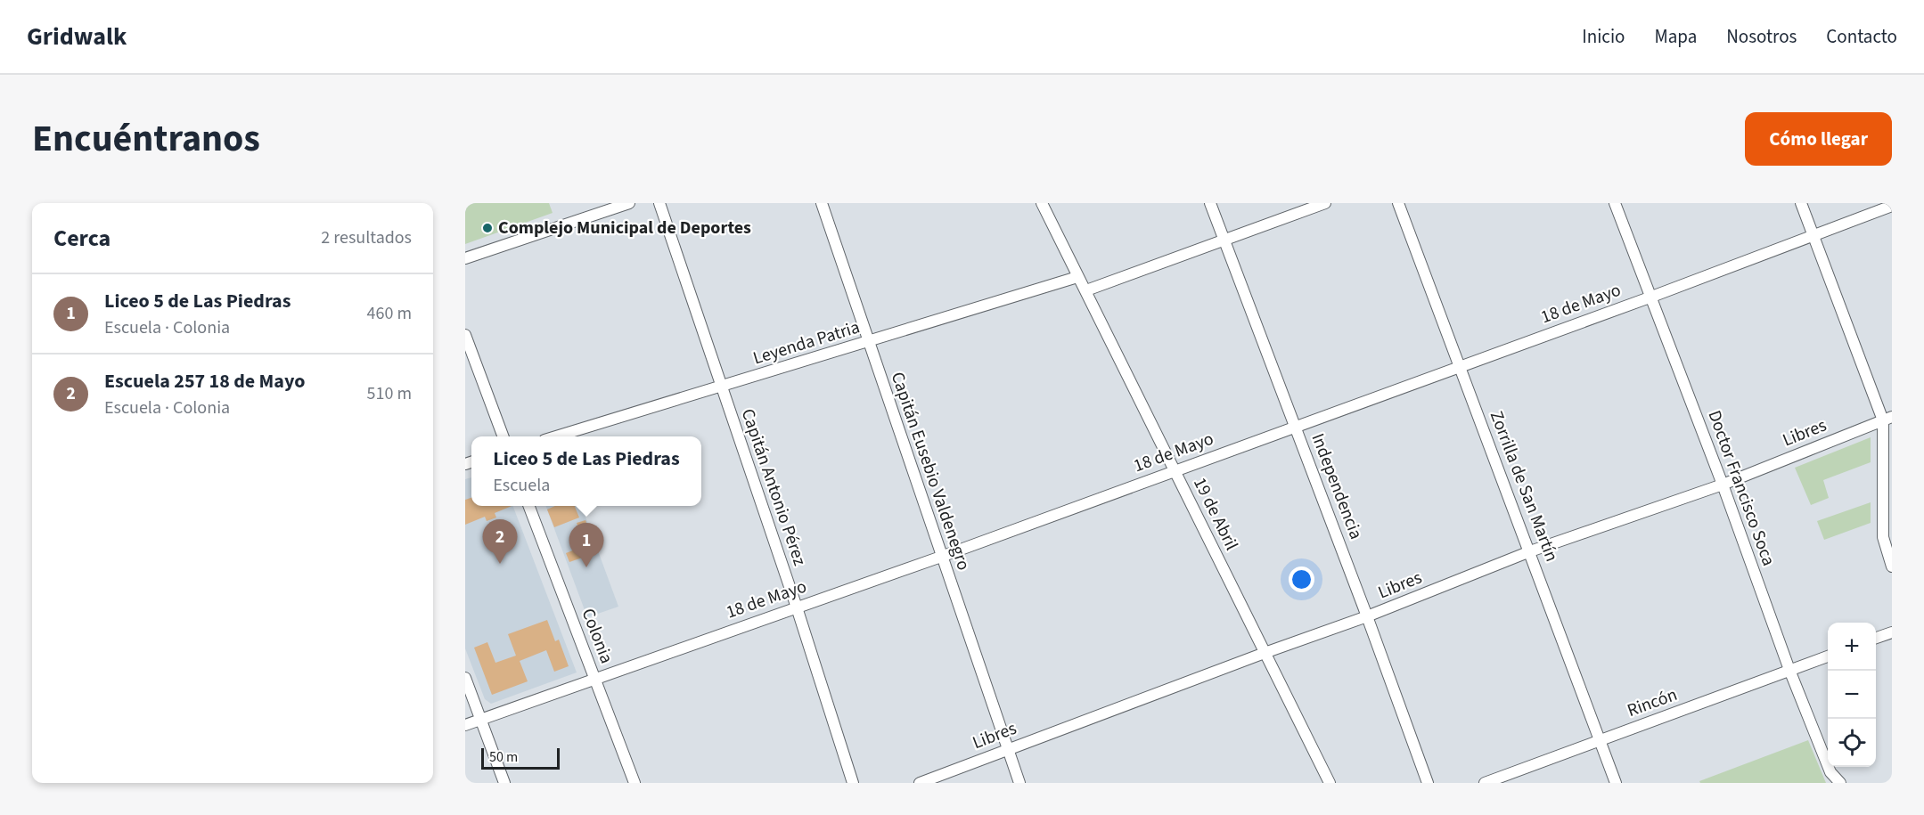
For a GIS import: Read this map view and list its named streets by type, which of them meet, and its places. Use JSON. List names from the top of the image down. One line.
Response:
{"streets":{"street":["18 de Mayo","Leyenda Patria","Libres","Capitán Eusebio Valdenegro","Independencia","Zorrilla de San Martín","Capitán Antonio Pérez","Doctor Francisco Soca","19 de Abril","Colonia","Rincón"]},"crossings":[["18 de Mayo","Capitán Eusebio Valdenegro"],["18 de Mayo","Independencia"],["18 de Mayo","Zorrilla de San Martín"],["18 de Mayo","Capitán Antonio Pérez"],["18 de Mayo","Doctor Francisco Soca"],["18 de Mayo","19 de Abril"],["18 de Mayo","Colonia"],["Leyenda Patria","Capitán Eusebio Valdenegro"],["Leyenda Patria","Capitán Antonio Pérez"],["Leyenda Patria","19 de Abril"],["Libres","Capitán Eusebio Valdenegro"],["Libres","Independencia"],["Libres","Zorrilla de San Martín"],["Libres","Doctor Francisco Soca"],["Libres","19 de Abril"],["Zorrilla de San Martín","Rincón"],["Doctor Francisco Soca","Rincón"]],"places":["Complejo Municipal de Deportes"],"scale_bar":"50 m","page":{"header":"Gridwalk","nav":["Inicio","Mapa","Nosotros","Contacto"],"title":"Encuéntranos","buttons":"Cómo llegar","heading":["Cerca","2 resultados"],"list":[{"mark":"1","name":"Liceo 5 de Las Piedras","note":"Escuela · Colonia","value":"460 m"},{"mark":"2","name":"Escuela 257 18 de Mayo","note":"Escuela · Colonia","value":"510 m"}],"popup":["Liceo 5 de Las Piedras","Escuela"],"pins":["2","1"],"map_buttons":["+","−"],"scale":"50 m"}}
